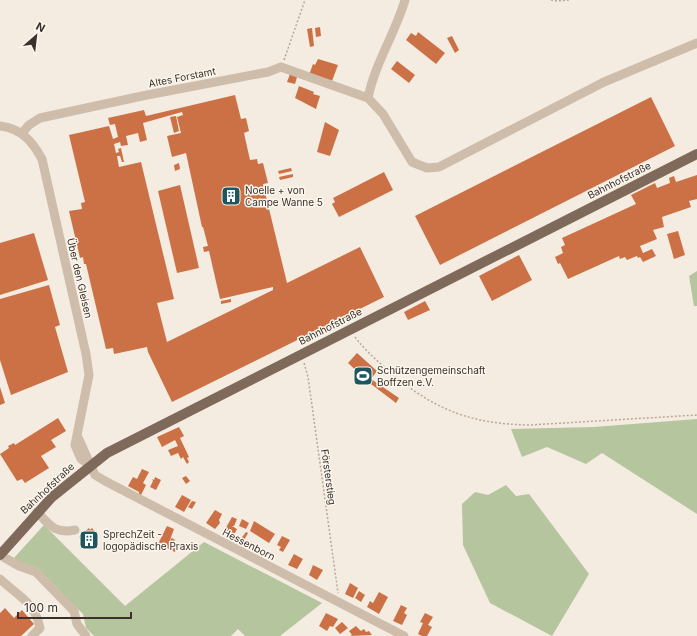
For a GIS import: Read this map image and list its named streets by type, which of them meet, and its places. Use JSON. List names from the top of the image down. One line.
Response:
{"streets":{"main road":["Bahnhofstraße"],"street":["Altes Forstamt","Über den Gleisen","Hessenborn"],"path":["Försterstieg"]},"crossings":[["Altes Forstamt","Über den Gleisen"],["Bahnhofstraße","Über den Gleisen"],["Bahnhofstraße","Försterstieg"],["Bahnhofstraße","Hessenborn"],["Über den Gleisen","Hessenborn"],["Försterstieg","Hessenborn"]],"places":{"building":["Noelle + von Campe Wanne 5","SprechZeit - logopädische Praxis"],"sports":["Schützengemeinschaft Boffzen e.V."]},"scale_bar":"100 m","north":"top right"}
